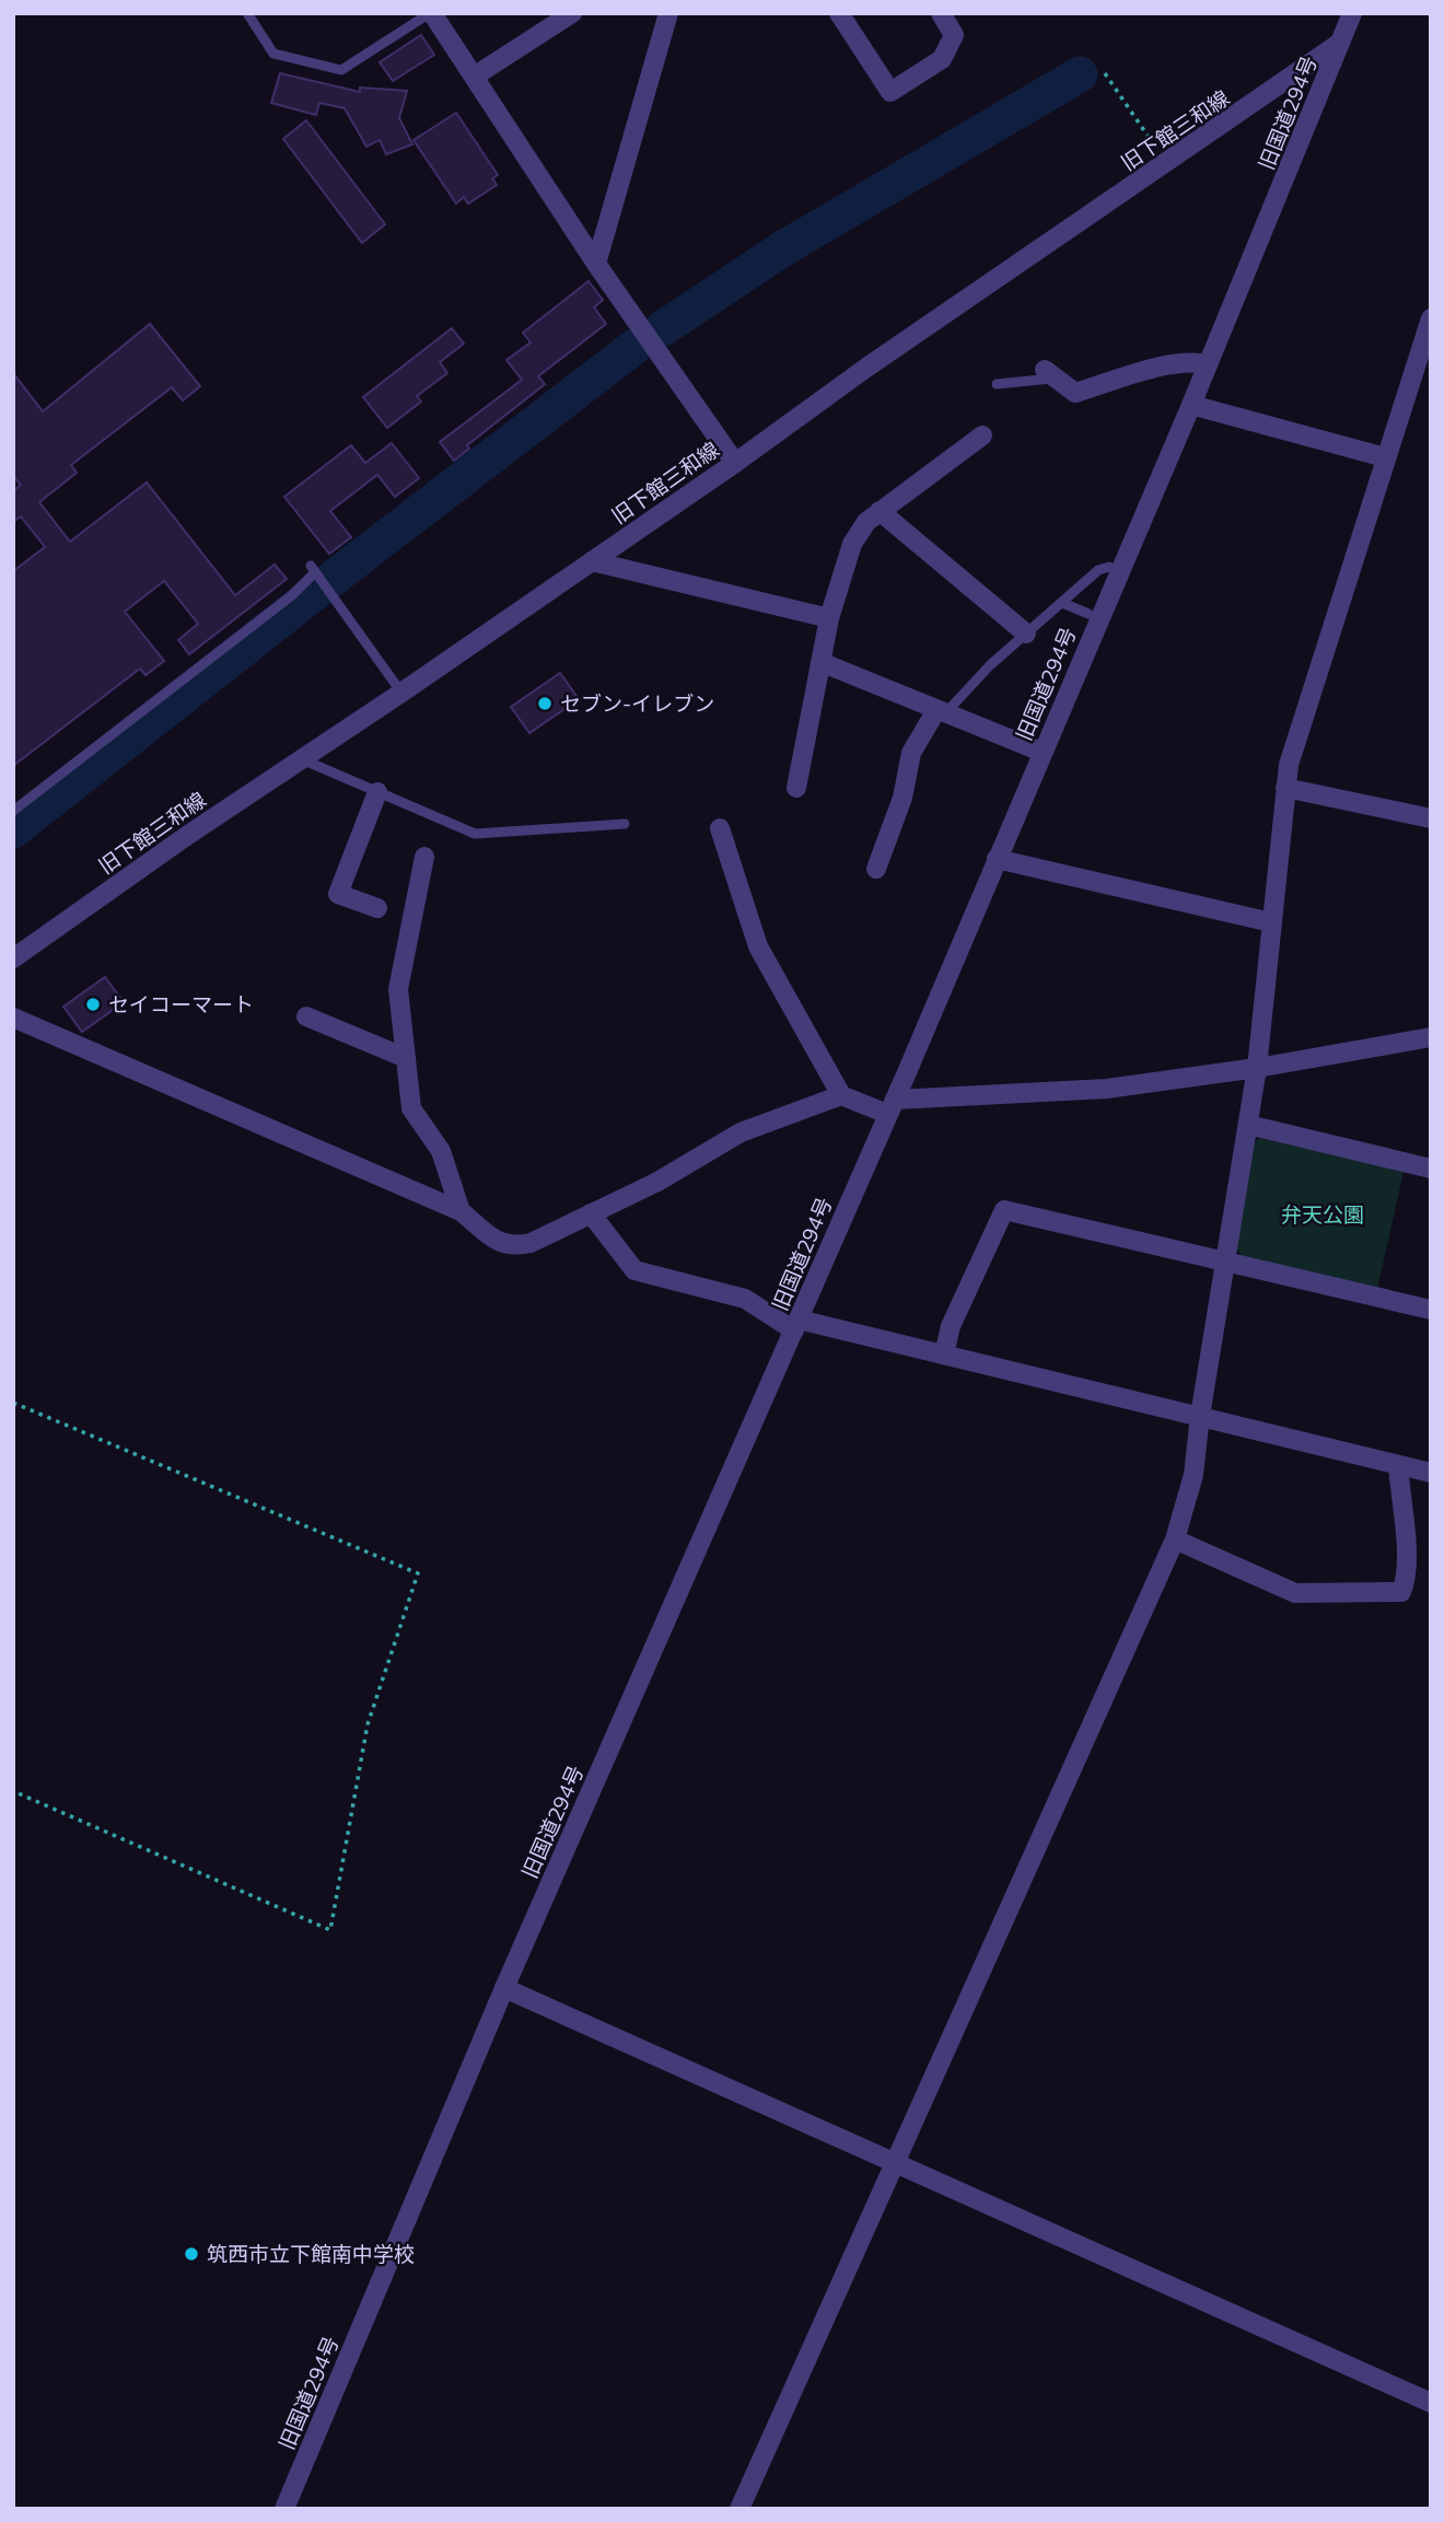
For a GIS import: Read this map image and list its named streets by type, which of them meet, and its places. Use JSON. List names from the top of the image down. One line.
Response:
{"streets":{"street":["旧国道294号","旧下館三和線"]},"crossings":[["旧国道294号","旧下館三和線"]],"parks":["弁天公園"],"places":["セブン-イレブン","セイコーマート","筑西市立下館南中学校"]}
